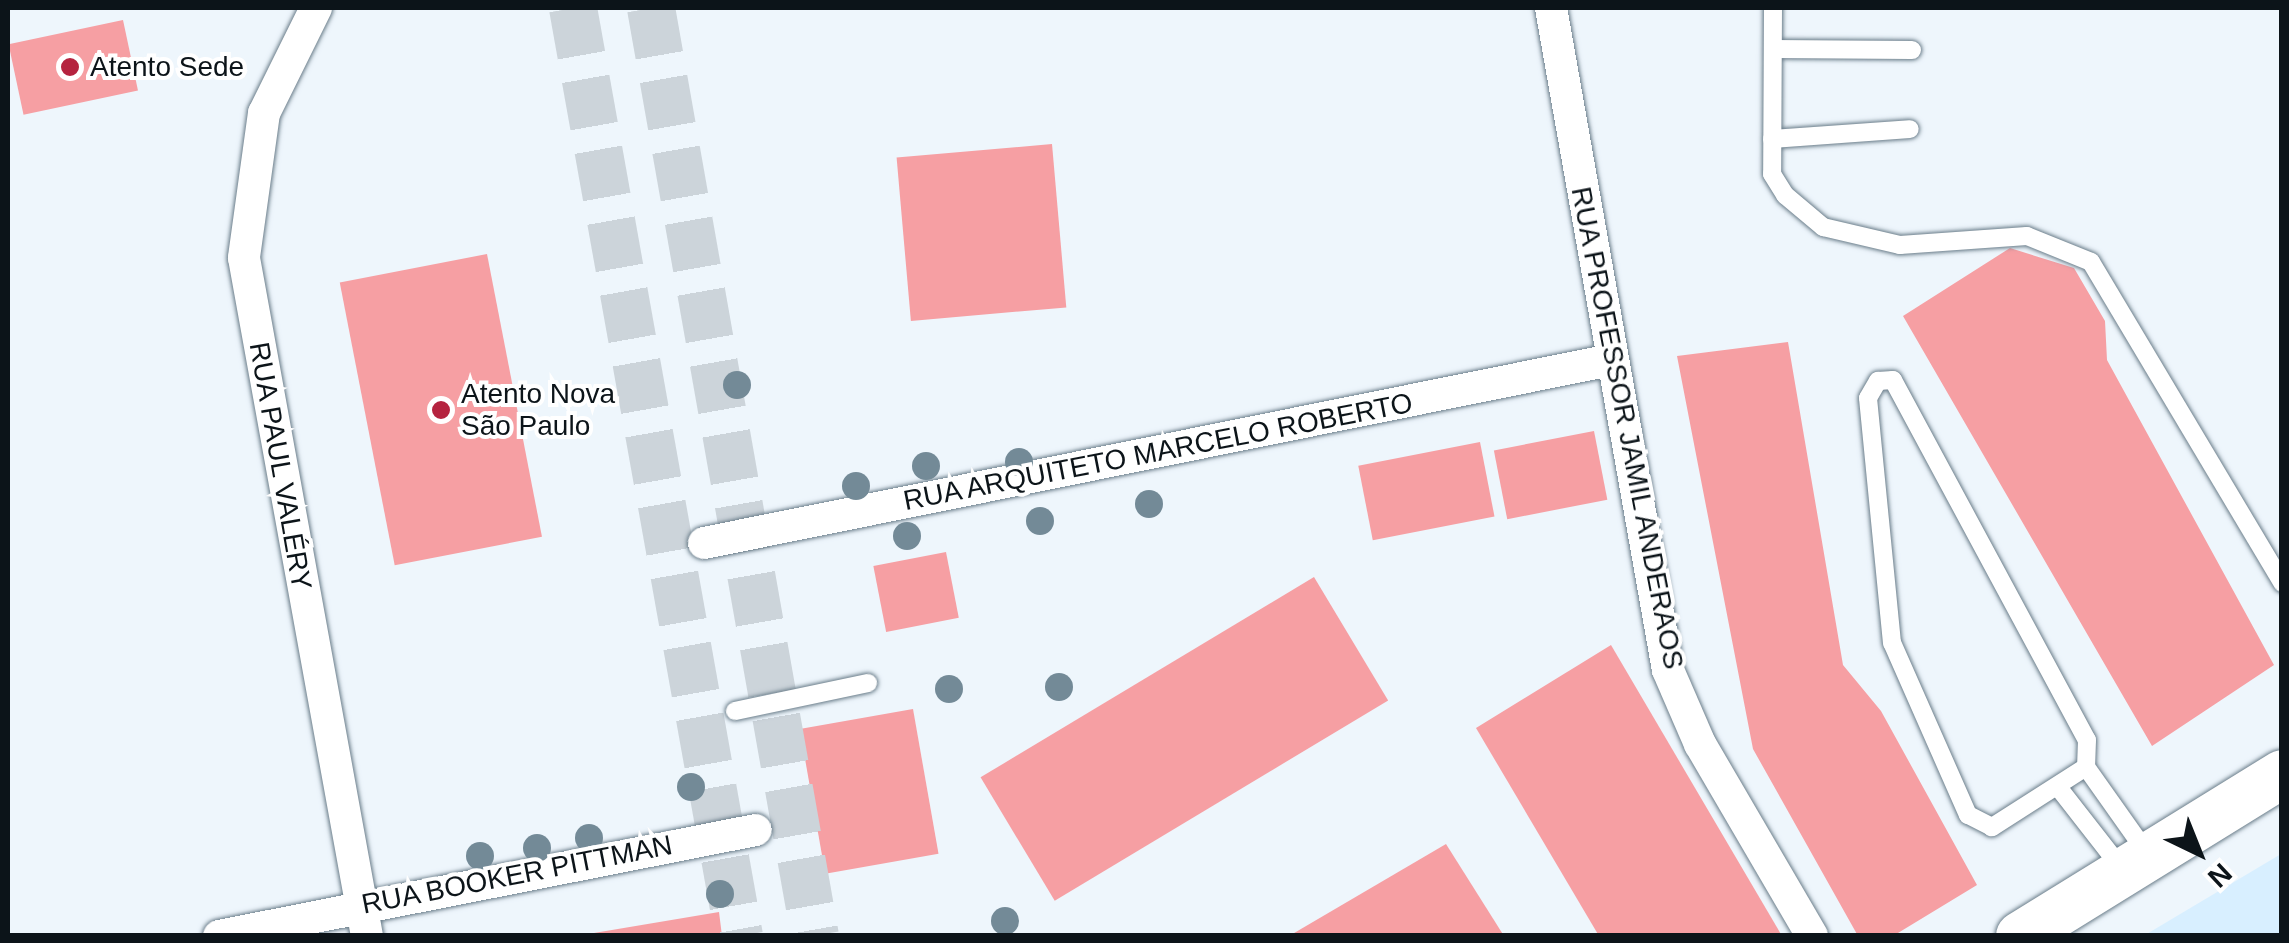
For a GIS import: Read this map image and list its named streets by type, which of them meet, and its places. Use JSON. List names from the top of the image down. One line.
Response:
{"streets":{"street":["RUA PROFESSOR JAMIL ANDERAOS","RUA ARQUITETO MARCELO ROBERTO","RUA PAUL VALÉRY","RUA BOOKER PITTMAN"]},"crossings":[["RUA PROFESSOR JAMIL ANDERAOS","RUA ARQUITETO MARCELO ROBERTO"],["RUA PAUL VALÉRY","RUA BOOKER PITTMAN"]],"places":["Atento Sede","Atento Nova São Paulo"],"north":"bottom right"}
